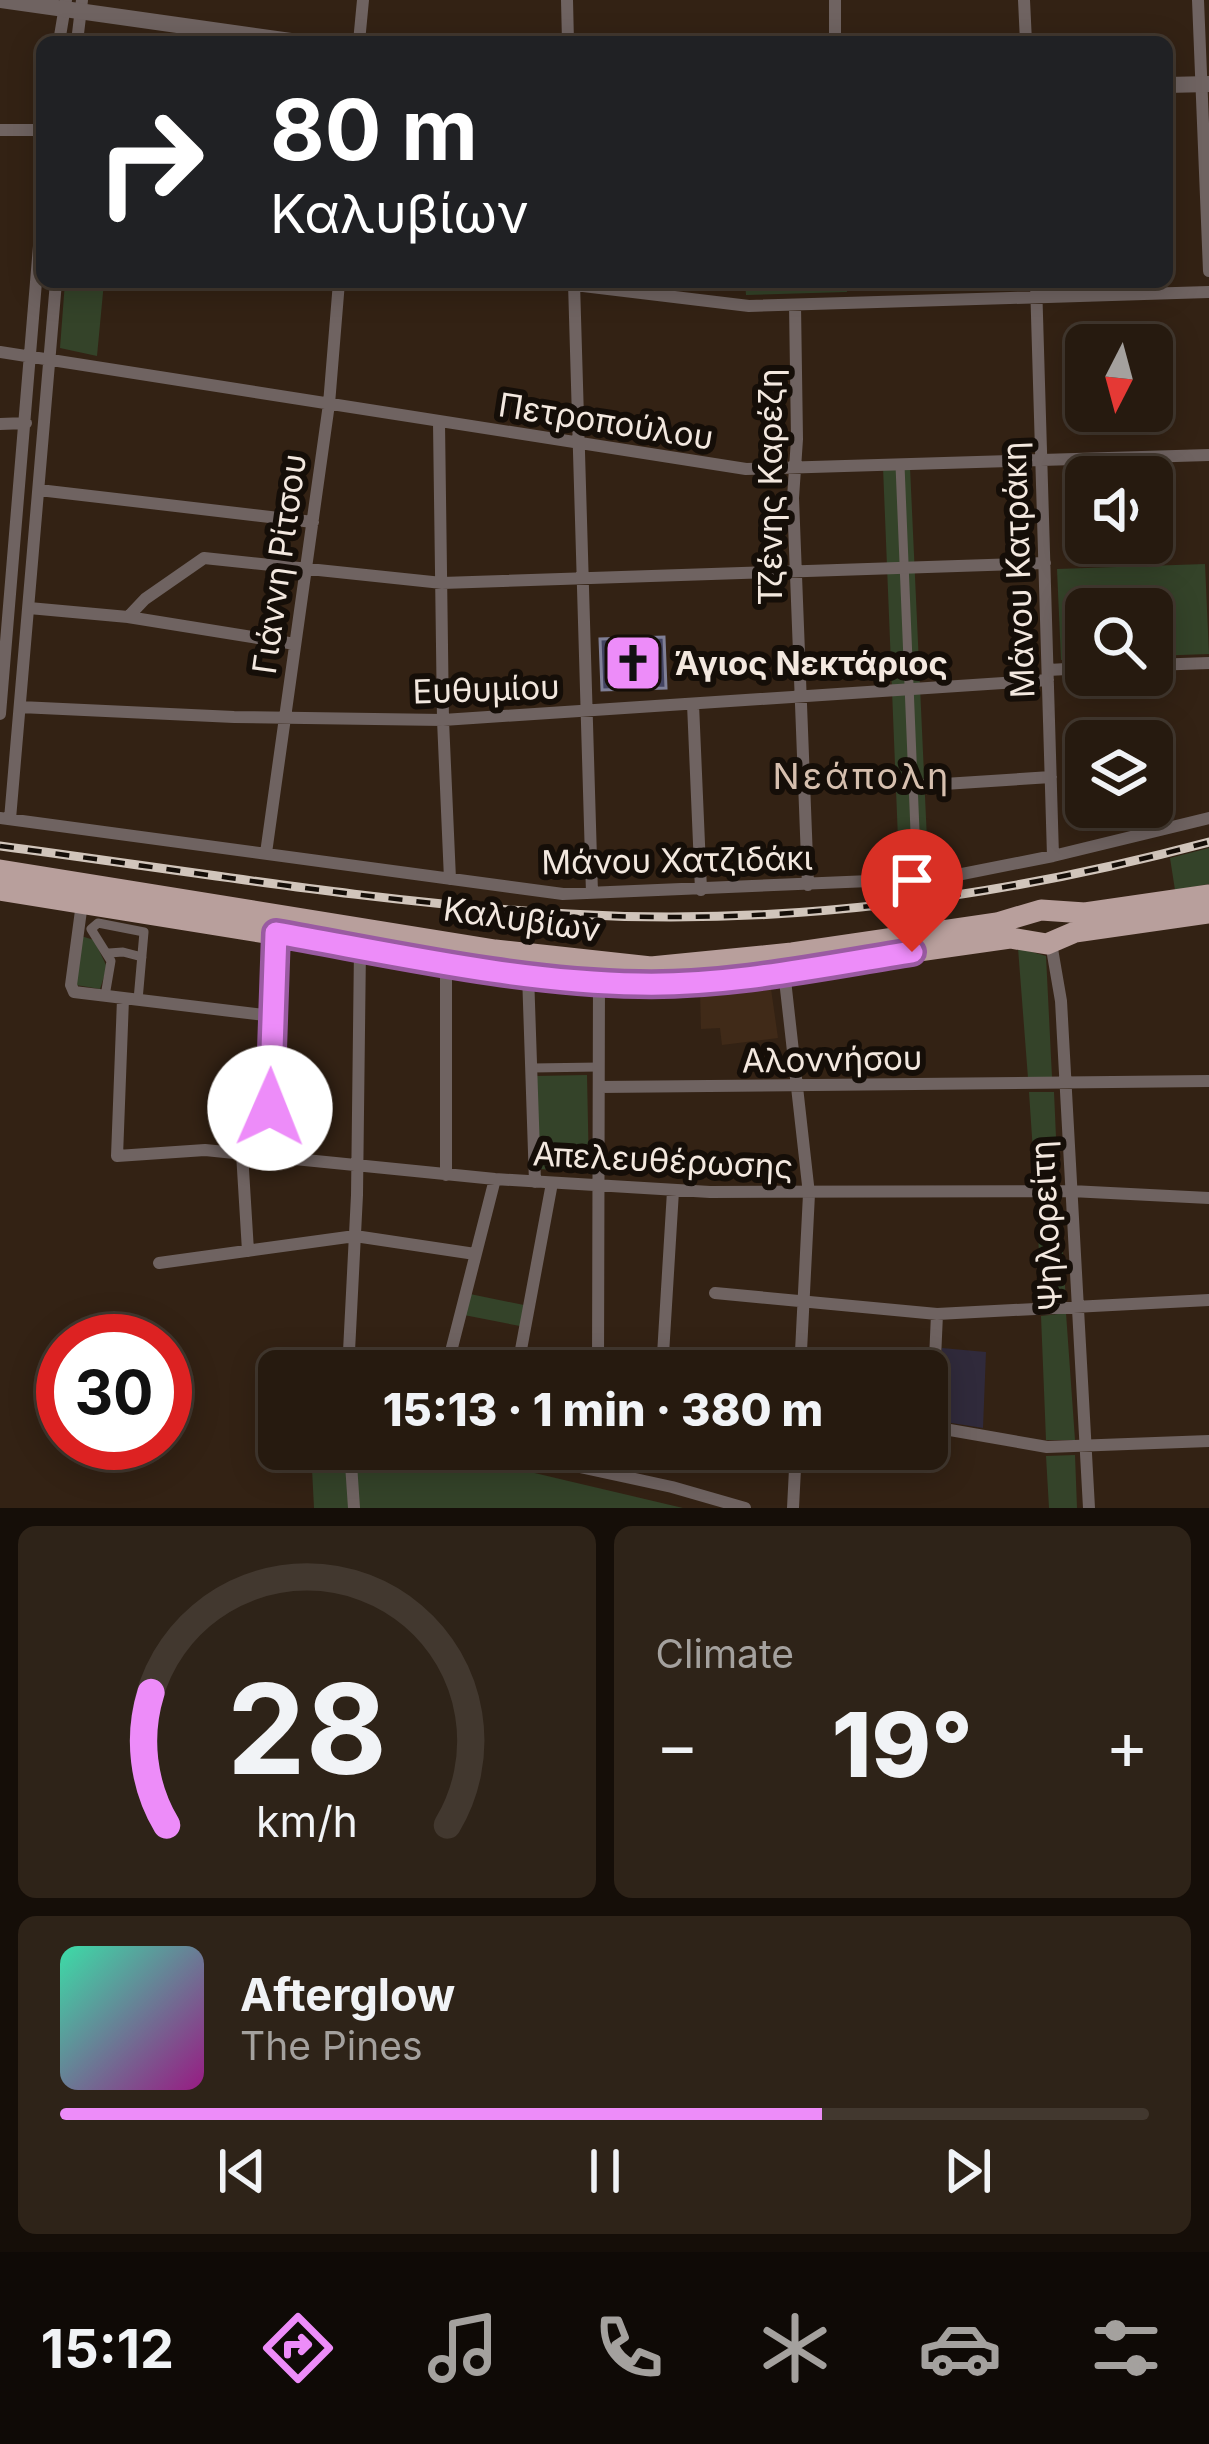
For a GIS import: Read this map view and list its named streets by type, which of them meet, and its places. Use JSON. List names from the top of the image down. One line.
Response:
{"streets":{"main road":["Καλυβίων"],"street":["Πετροπούλου","Τζένης Καρέζη","Γιάννη Ρίτσου","Μάνου Κατράκη","Ευθυμίου","Μάνου Χατζιδάκι","Αλοννήσου","Απελευθέρωσης","Ψηλορείτη"]},"crossings":[["Πετροπούλου","Τζένης Καρέζη"],["Πετροπούλου","Γιάννη Ρίτσου"],["Πετροπούλου","Μάνου Κατράκη"],["Τζένης Καρέζη","Ευθυμίου"],["Τζένης Καρέζη","Μάνου Χατζιδάκι"],["Γιάννη Ρίτσου","Ευθυμίου"],["Γιάννη Ρίτσου","Μάνου Χατζιδάκι"],["Μάνου Κατράκη","Ευθυμίου"],["Μάνου Κατράκη","Μάνου Χατζιδάκι"],["Καλυβίων","Ψηλορείτη"],["Αλοννήσου","Ψηλορείτη"],["Απελευθέρωσης","Ψηλορείτη"]],"districts":["Νεάπολη"],"places":{"church":["Άγιος Νεκτάριος"]},"north":"bottom","page":{"turn":["80 m","Καλυβίων"],"limit":"30","trip":"15:13 · 1 min · 380 m","tile":"Climate","heat":["−","19°","+"],"song":["Afterglow","The Pines"],"tabs":"15:12","gauge":["28","km/h"]}}
